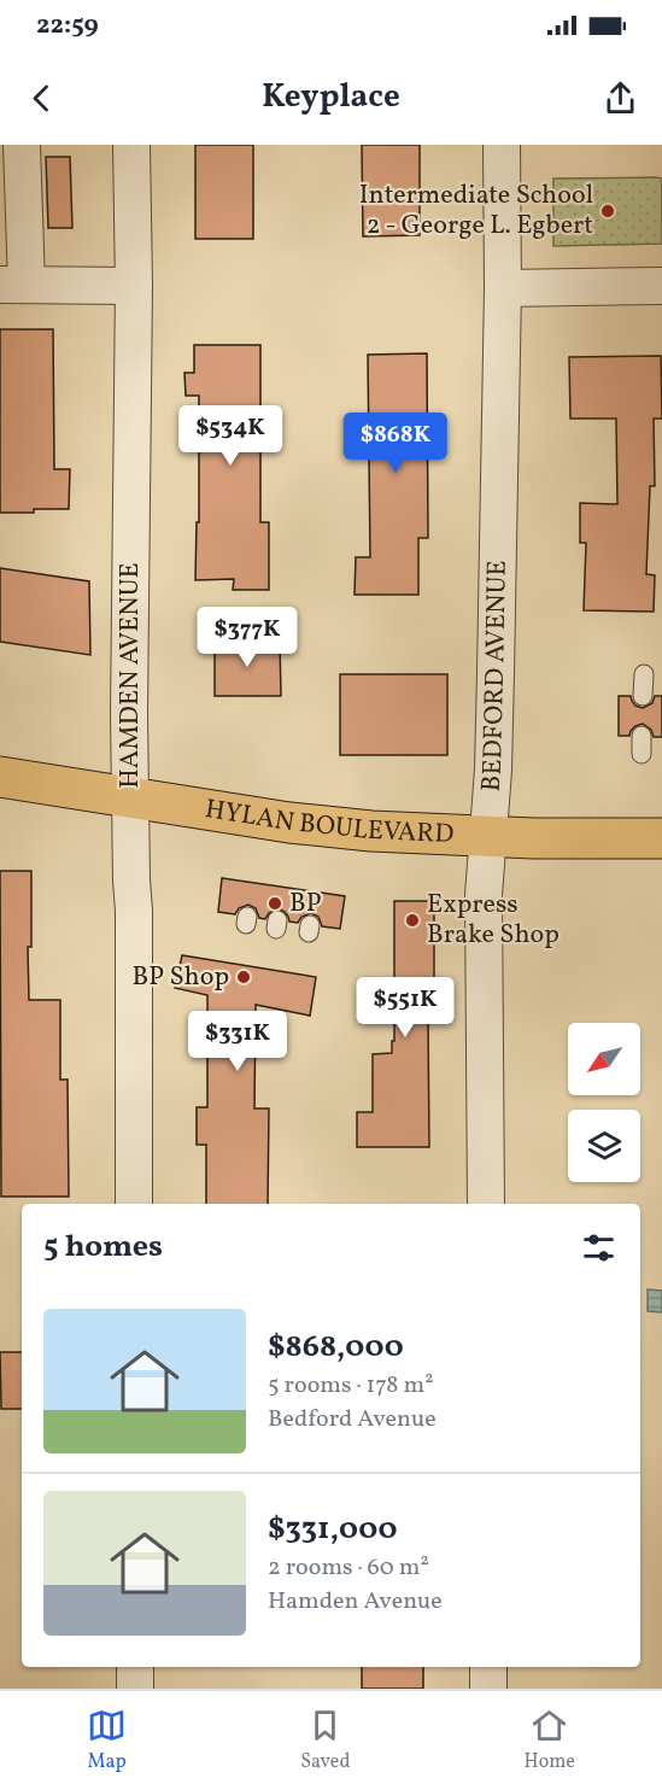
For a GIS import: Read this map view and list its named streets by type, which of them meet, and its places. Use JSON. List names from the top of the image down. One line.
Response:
{"streets":{"main road":["HYLAN BOULEVARD"],"street":["HAMDEN AVENUE","BEDFORD AVENUE"]},"crossings":[["HAMDEN AVENUE","HYLAN BOULEVARD"],["BEDFORD AVENUE","HYLAN BOULEVARD"]],"places":["Intermediate School 2 - George L. Egbert","BP","Express Brake Shop","BP Shop"],"north":"bottom left","page":{"status":"22:59","header":"Keyplace","price":["$534K","$868K","$377K","$551K","$331K"],"heading":"5 homes","list":[{"name":"$868,000","note":"5 rooms · 178 m² · Bedford Avenue"},{"name":"$331,000","note":"2 rooms · 60 m² · Hamden Avenue"}],"tabs":["Map","Saved","Home"]}}
